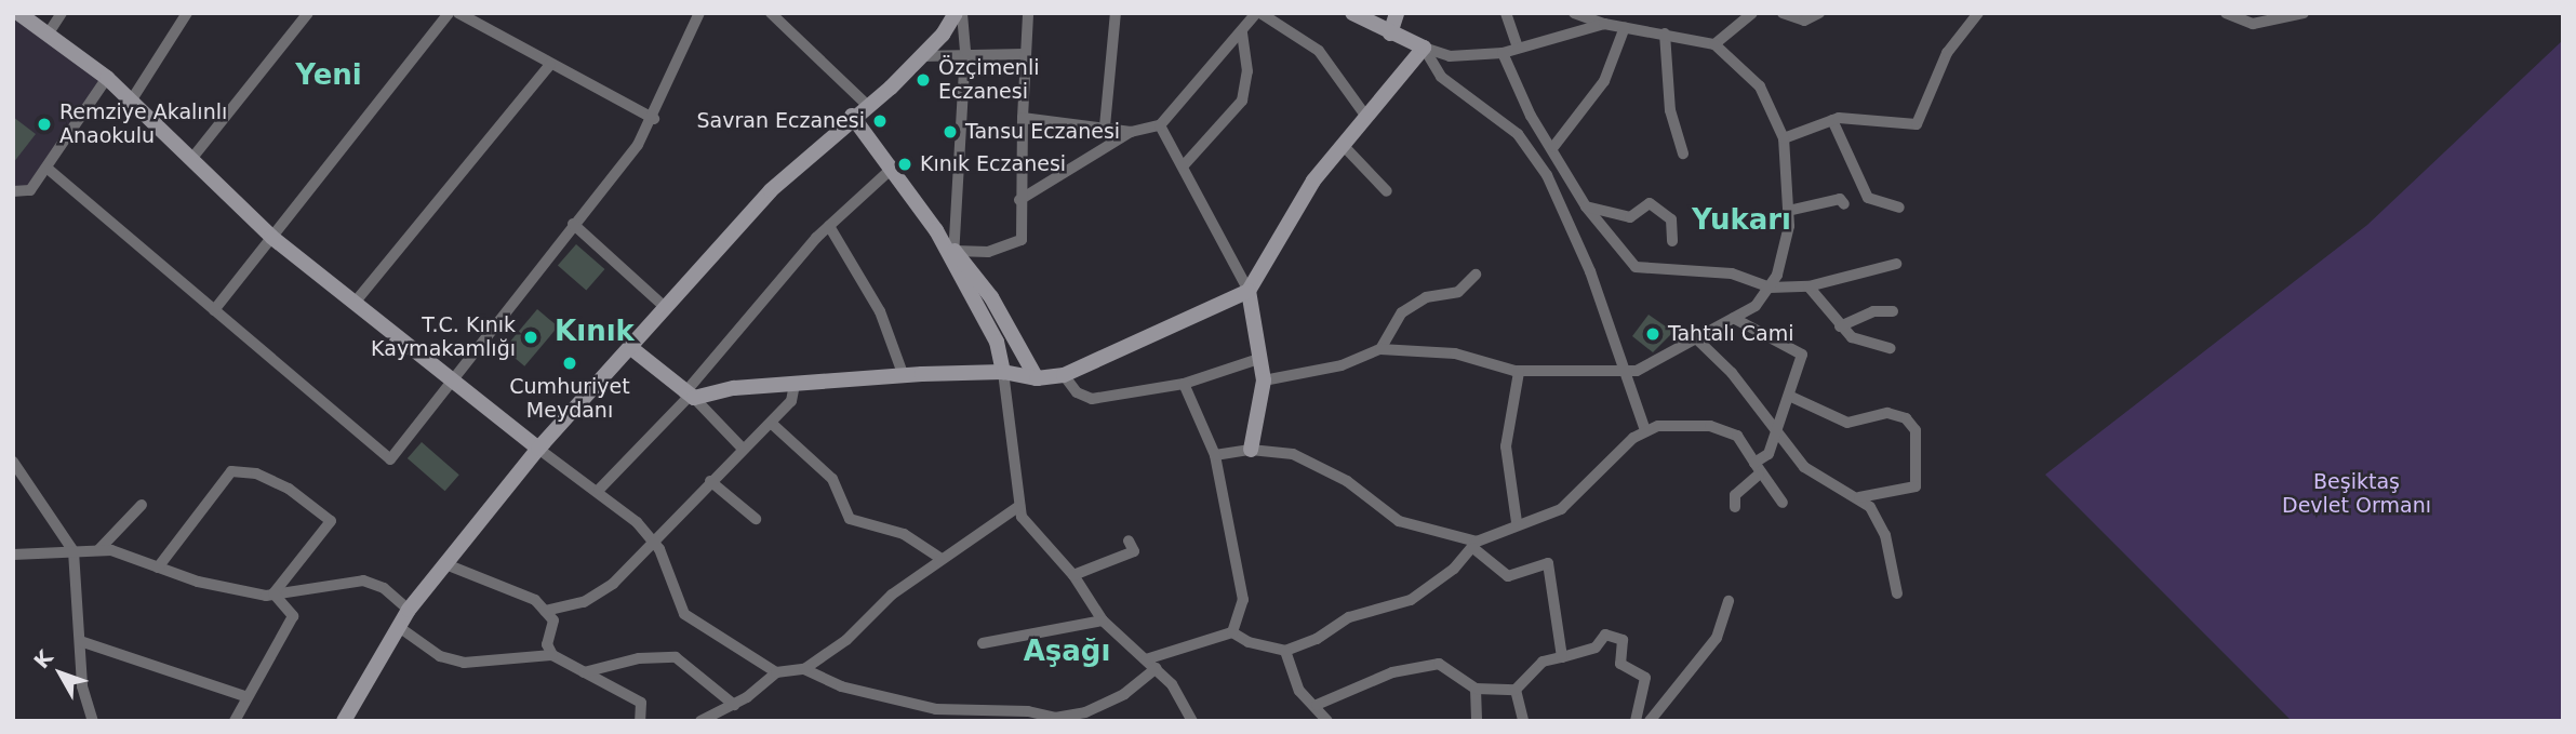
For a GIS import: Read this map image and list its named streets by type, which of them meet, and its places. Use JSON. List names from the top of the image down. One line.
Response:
{"districts":["Yeni","Yukarı","Kınık","Aşağı"],"parks":["Beşiktaş Devlet Ormanı"],"places":["Özçimenli Eczanesi","Savran Eczanesi","Remziye Akalınlı Anaokulu","Tansu Eczanesi","Kınık Eczanesi","Tahtalı Cami","T.C. Kınık Kaymakamlığı","Cumhuriyet Meydanı"],"north":"top left"}
